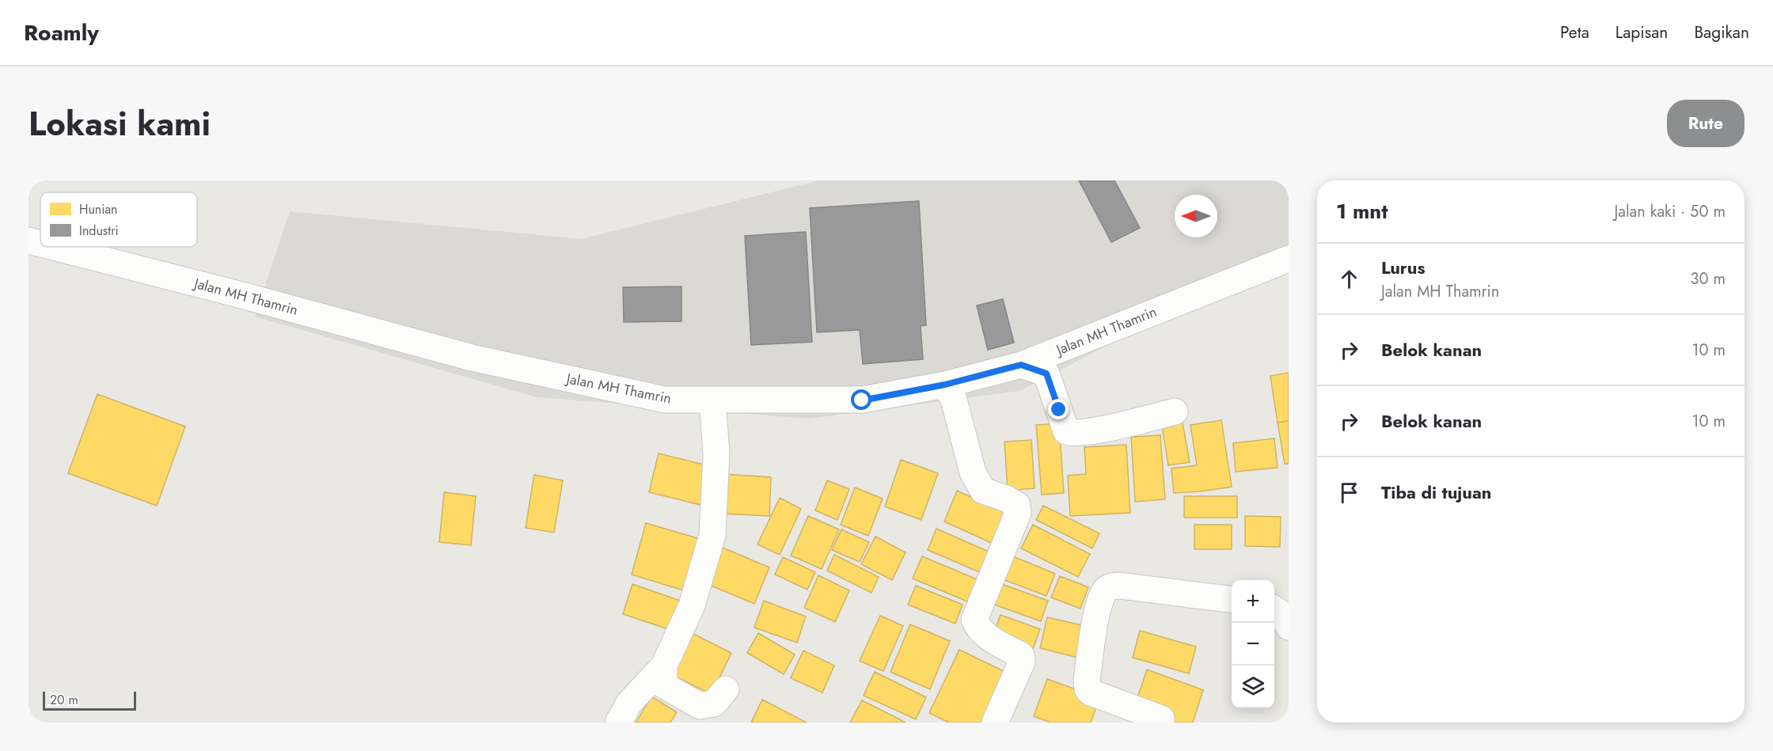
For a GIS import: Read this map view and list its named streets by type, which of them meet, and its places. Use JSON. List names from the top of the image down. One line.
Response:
{"streets":{"street":["Jalan MH Thamrin"]},"legend":["Hunian","Industri"],"scale_bar":"20 m","north":"left","page":{"header":"Roamly","nav":["Peta","Lapisan","Bagikan"],"title":"Lokasi kami","buttons":"Rute","heading":["1 mnt","Jalan kaki · 50 m"],"list":[["Lurus","Jalan MH Thamrin","30 m"],["Belok kanan","10 m"],["Belok kanan","10 m"],"Tiba di tujuan"],"map_buttons":["+","−"],"scale":"20 m"}}
